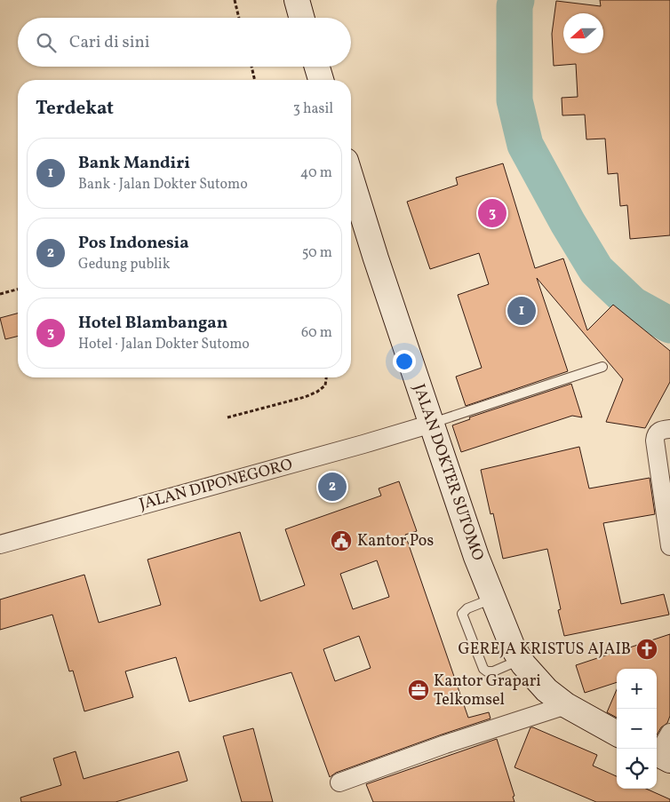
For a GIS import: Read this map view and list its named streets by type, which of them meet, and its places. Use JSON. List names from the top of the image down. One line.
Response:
{"streets":{"main road":["JALAN DOKTER SUTOMO"],"street":["JALAN DIPONEGORO"]},"crossings":[["JALAN DOKTER SUTOMO","JALAN DIPONEGORO"]],"places":{"public building":["Kantor Pos"],"church":["GEREJA KRISTUS AJAIB"],"office":["Kantor Grapari Telkomsel"]},"north":"left","page":{"search":"Cari di sini","heading":["Terdekat","3 hasil"],"list":[{"mark":"1","name":"Bank Mandiri","note":"Bank · Jalan Dokter Sutomo","value":"40 m"},{"mark":"2","name":"Pos Indonesia","note":"Gedung publik","value":"50 m"},{"mark":"3","name":"Hotel Blambangan","note":"Hotel · Jalan Dokter Sutomo","value":"60 m"}],"pins":["3","1","2"],"map_buttons":["+","−"]}}
